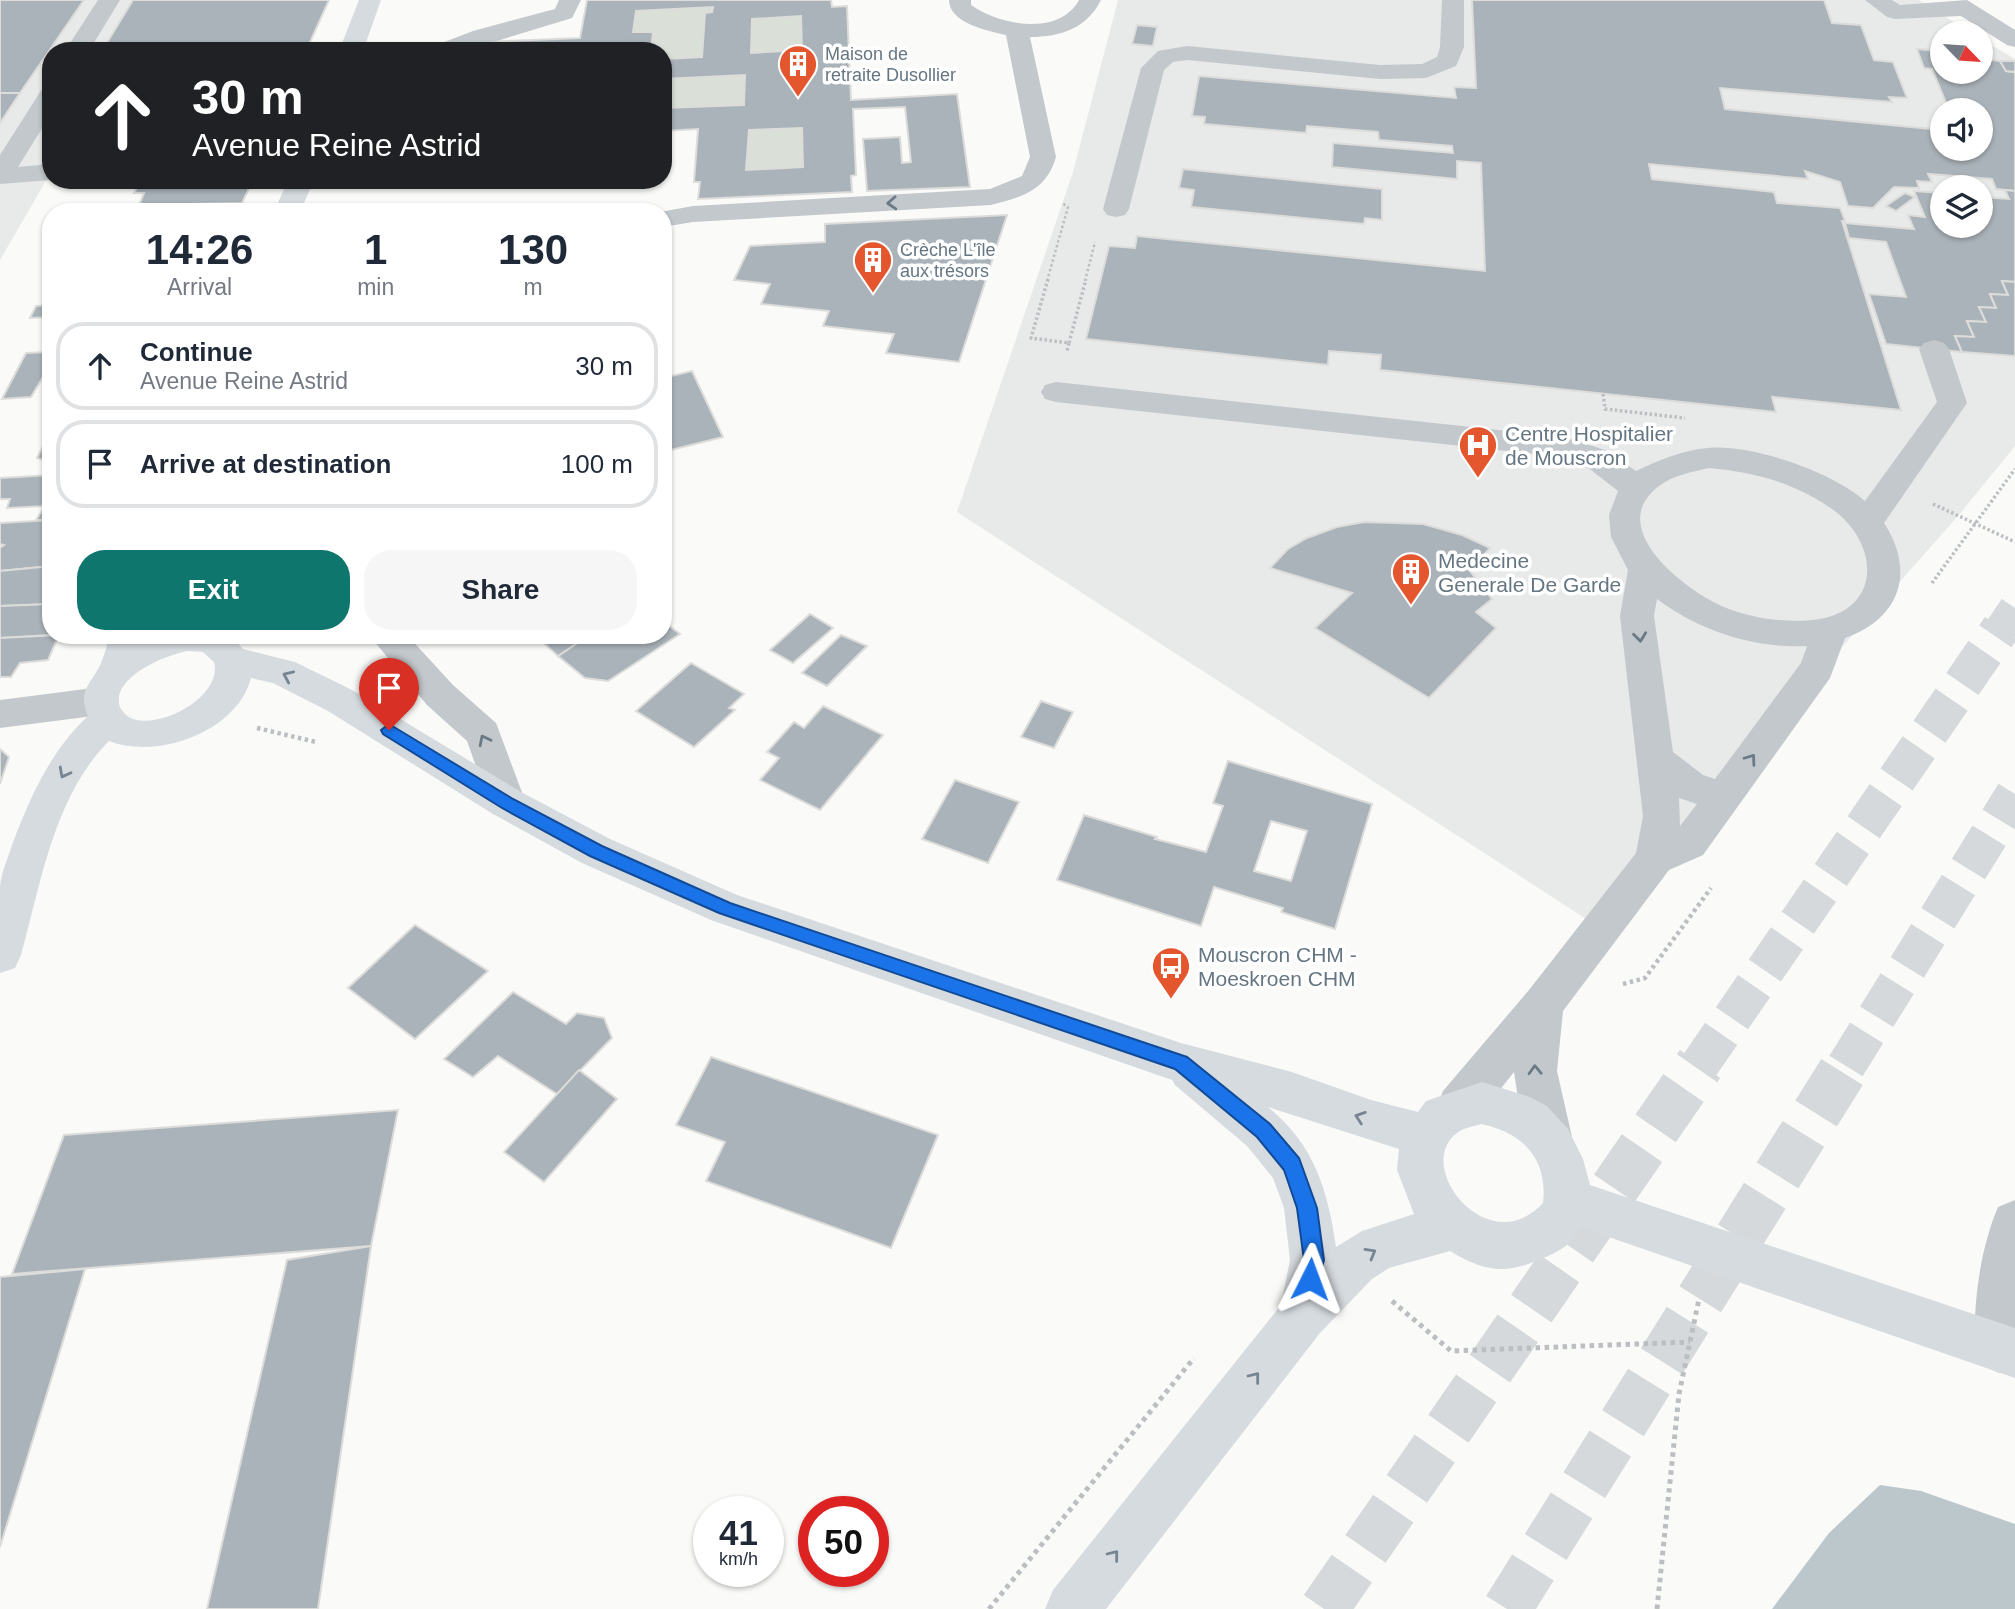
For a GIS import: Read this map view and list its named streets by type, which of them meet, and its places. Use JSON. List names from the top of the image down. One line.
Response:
{"places":{"building":["Maison de retraite Dusollier","Crèche L'île aux trésors","Medecine Generale De Garde"],"hospital":["Centre Hospitalier de Mouscron"],"bus stop":["Mouscron CHM - Moeskroen CHM"]},"north":"bottom right","page":{"turn":["30 m","Avenue Reine Astrid"],"eta":["14:26","Arrival","1","min","130","m"],"list":[{"name":"Continue","note":"Avenue Reine Astrid","value":"30 m"},{"name":"Arrive at destination","value":"100 m"}],"buttons":["Exit","Share"],"speed":"41 km/h","limit":"50"}}
